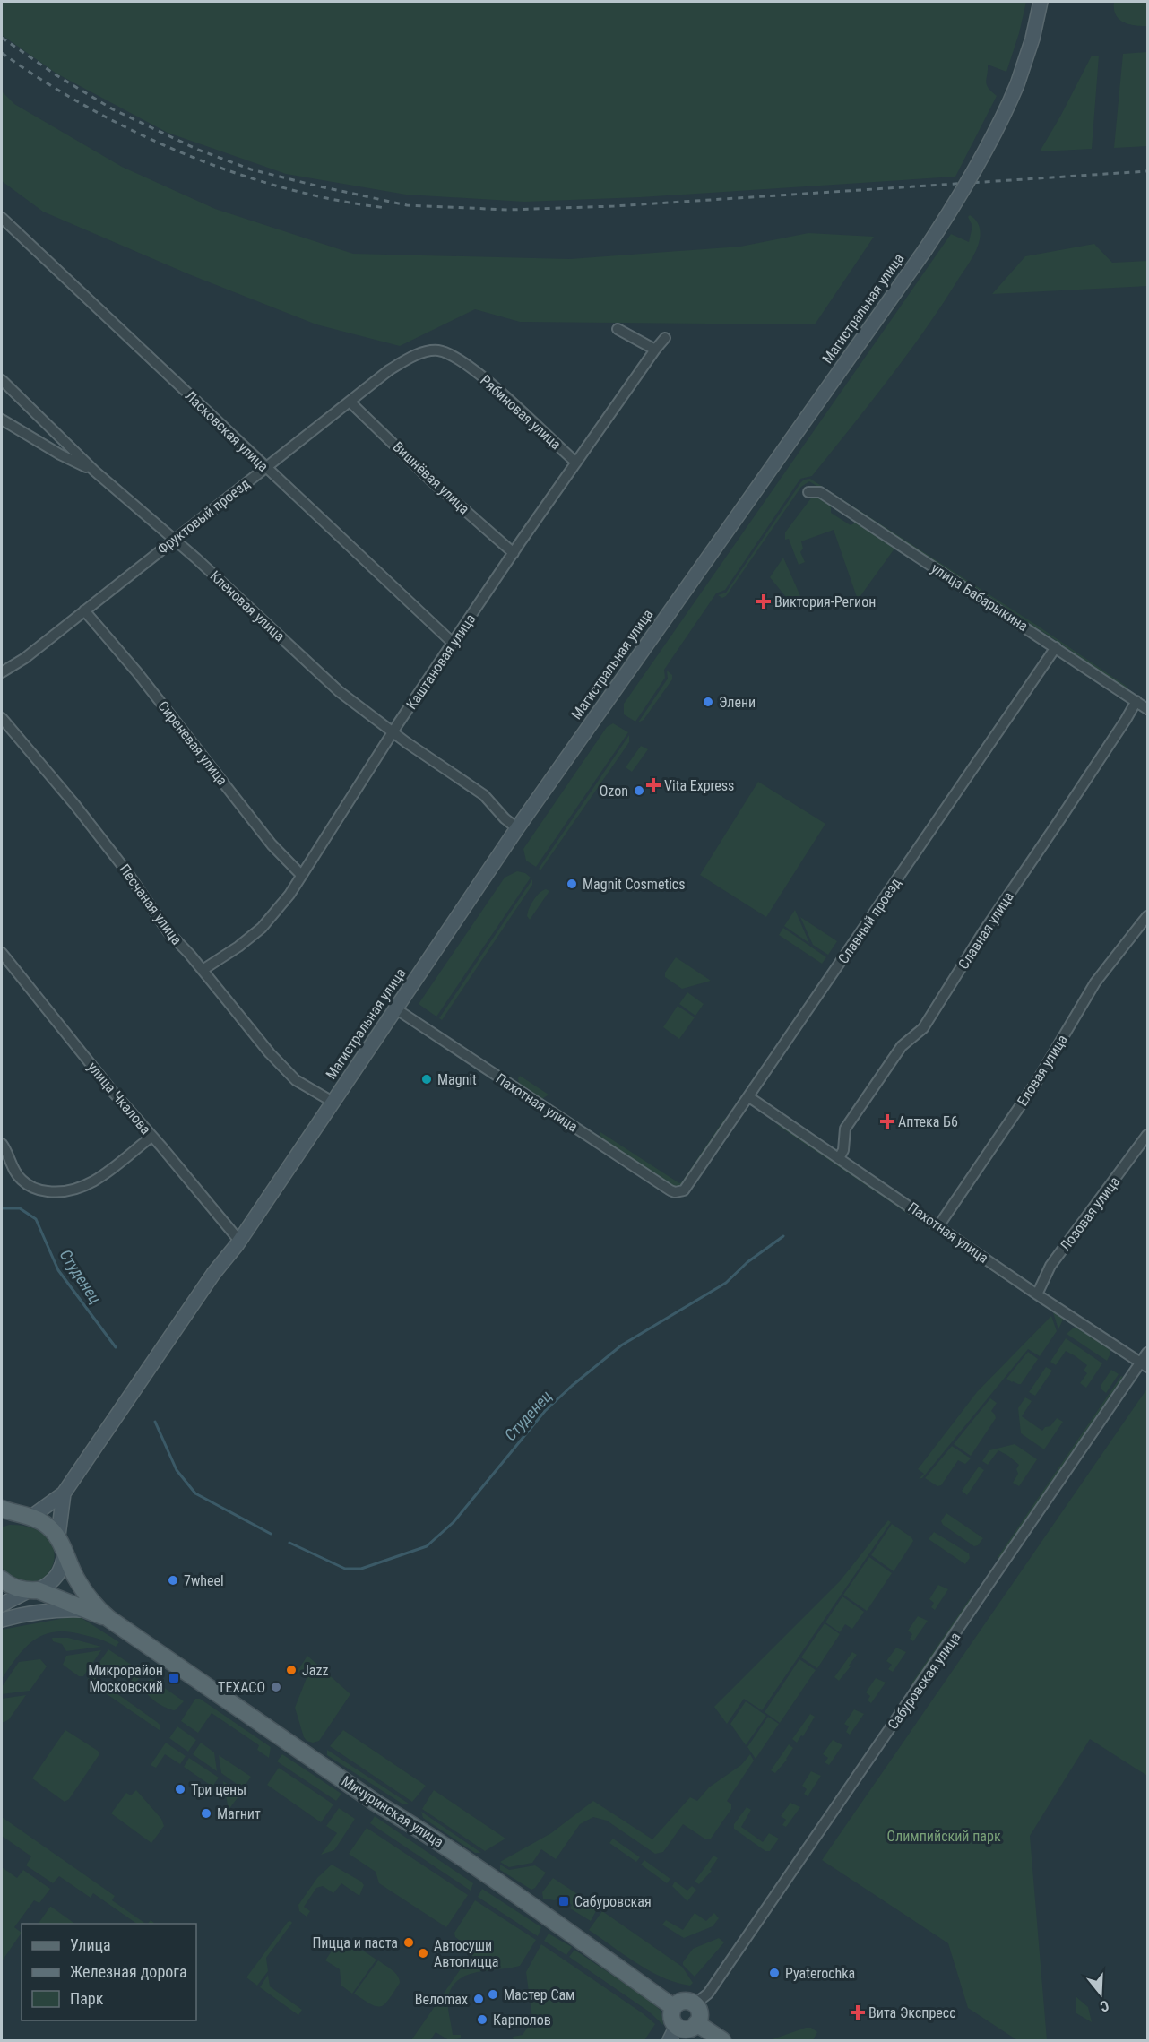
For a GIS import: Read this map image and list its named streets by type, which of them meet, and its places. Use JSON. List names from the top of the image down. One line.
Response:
{"streets":{"main road":["Магистральная улица","Мичуринская улица"],"street":["Рябиновая улица","Ласковская улица","Вишнёвая улица","Фруктовый проезд","улица Бабарыкина","Кленовая улица","Каштановая улица","Сиреневая улица","Песчаная улица","Славный проезд","Славная улица","Еловая улица","улица Чкалова","Пахотная улица","Лозовая улица","Сабуровская улица"]},"crossings":[["Магистральная улица","Кленовая улица"],["Магистральная улица","Песчаная улица"],["Магистральная улица","улица Чкалова"],["Магистральная улица","Пахотная улица"],["Рябиновая улица","Фруктовый проезд"],["Рябиновая улица","Каштановая улица"],["Ласковская улица","Фруктовый проезд"],["Ласковская улица","Каштановая улица"],["Вишнёвая улица","Фруктовый проезд"],["Вишнёвая улица","Каштановая улица"],["Фруктовый проезд","Кленовая улица"],["Фруктовый проезд","Сиреневая улица"],["улица Бабарыкина","Славный проезд"],["улица Бабарыкина","Славная улица"],["Кленовая улица","Каштановая улица"],["Каштановая улица","Сиреневая улица"],["Каштановая улица","Песчаная улица"],["Славный проезд","Пахотная улица"],["Славная улица","Пахотная улица"],["Еловая улица","Пахотная улица"],["Пахотная улица","Лозовая улица"],["Пахотная улица","Сабуровская улица"],["Сабуровская улица","Мичуринская улица"]],"water":["Студенец"],"parks":["Олимпийский парк"],"places":{"health":["Виктория-Регион","Vita Express","Аптека Б6","Вита Экспресс"],"other":["Элени","Ozon","Magnit Cosmetics","Magnit","7wheel","Jazz","ТЕХАСО","Три цены","Магнит","Пицца и паста","Автосуши Автопицца","Pyaterochka","Мастер Сам","Велоmax","Карполов"],"transit":["Микрорайон Московский","Сабуровская"]},"legend":["Улица","Железная дорога","Парк"],"north":"bottom"}
